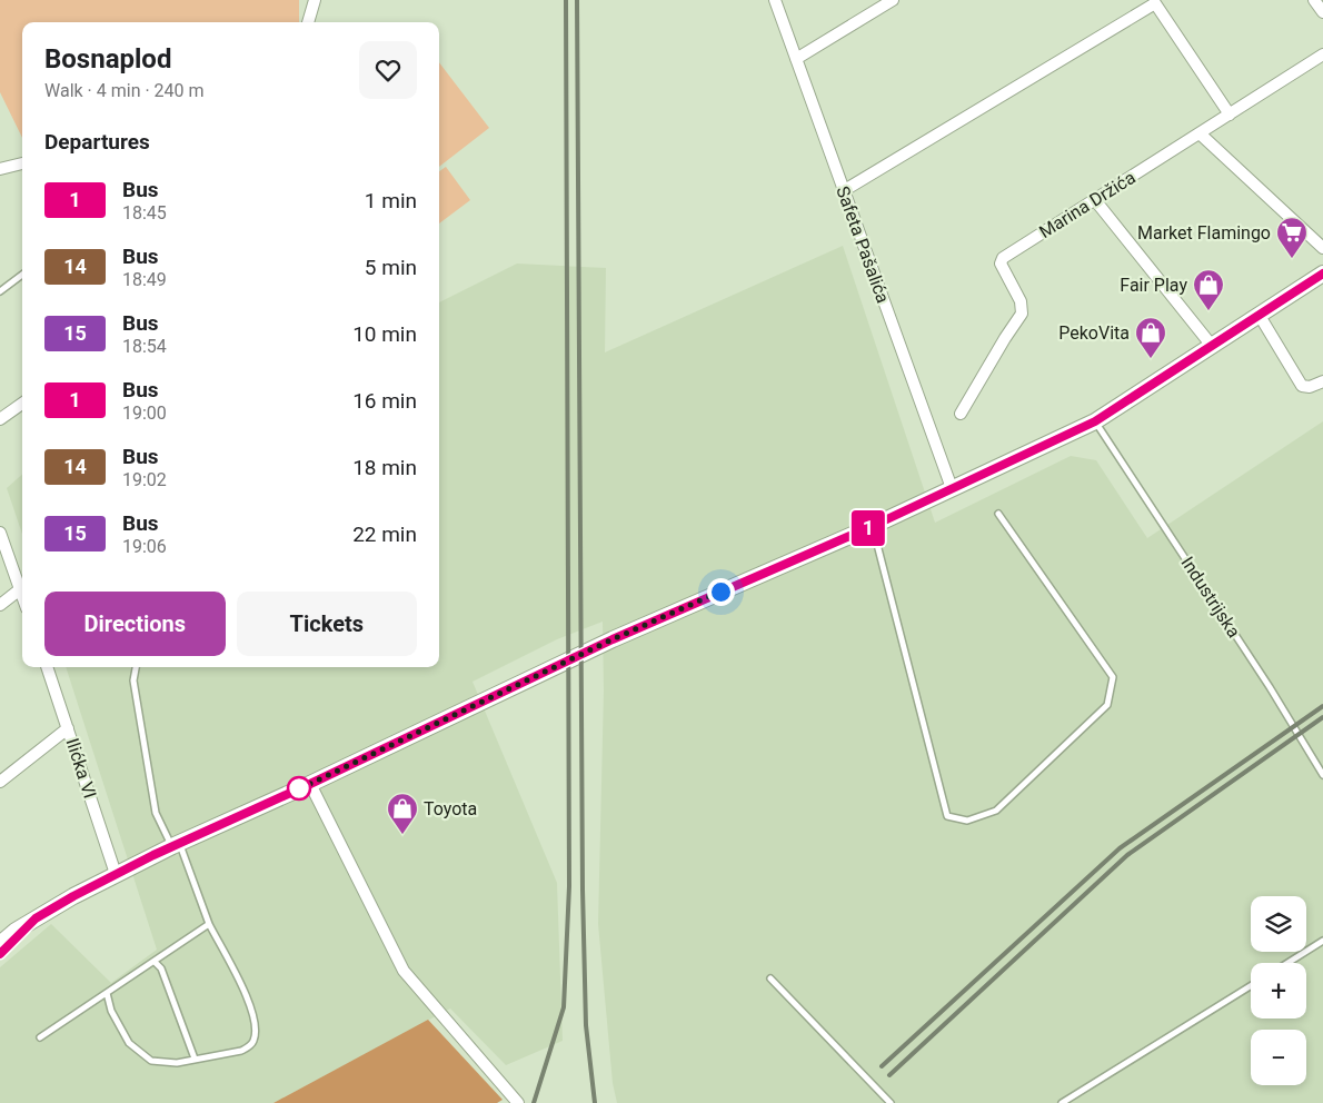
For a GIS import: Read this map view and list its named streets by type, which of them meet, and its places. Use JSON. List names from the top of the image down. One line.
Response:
{"streets":{"street":["Marina Držića","Safeta Pašalića","Ilićka VI"],"lane":["Industrijska"]},"places":{"supermarket":["Market Flamingo"],"shop":["Fair Play","PekoVita","Toyota"]},"lines":["bus line 1"],"page":{"on_map":"1","heading":[["Bosnaplod","Walk · 4 min · 240 m"],"Departures"],"list":[{"mark":"1","name":"Bus","note":"18:45","value":"1 min"},{"mark":"14","name":"Bus","note":"18:49","value":"5 min"},{"mark":"15","name":"Bus","note":"18:54","value":"10 min"},{"mark":"1","name":"Bus","note":"19:00","value":"16 min"},{"mark":"14","name":"Bus","note":"19:02","value":"18 min"},{"mark":"15","name":"Bus","note":"19:06","value":"22 min"}],"buttons":["Directions","Tickets"],"map_buttons":["+","−"]}}
